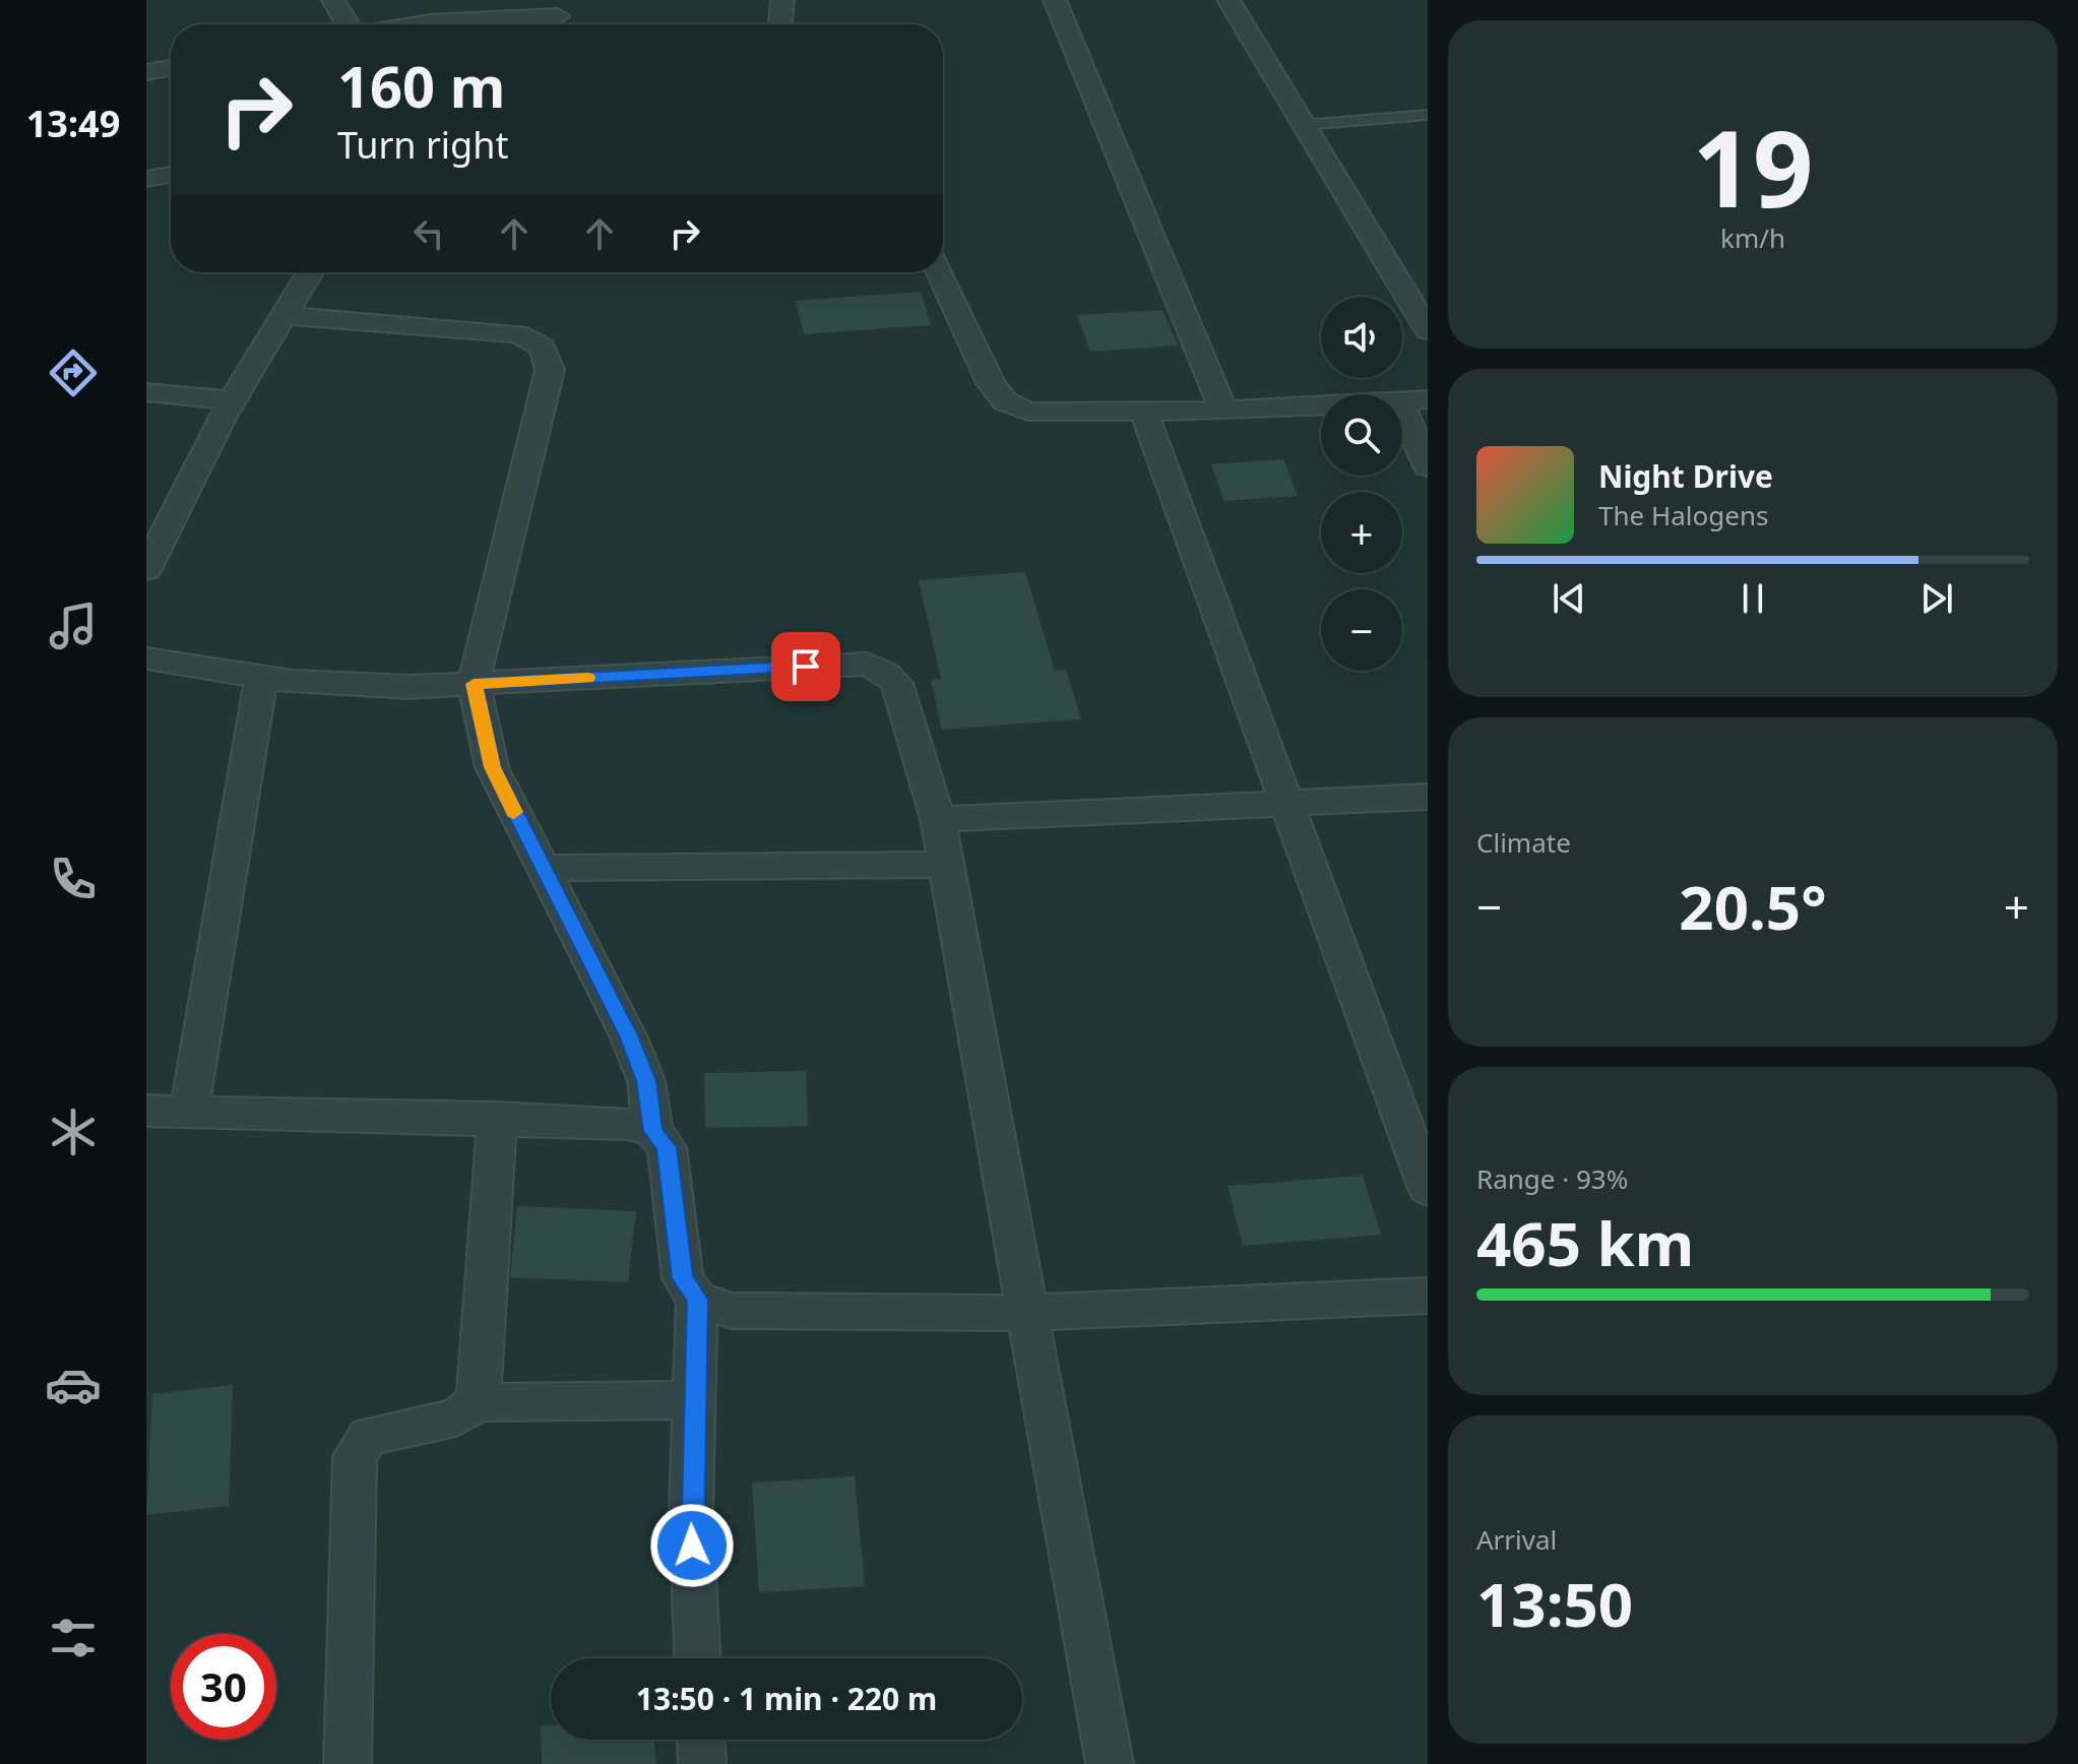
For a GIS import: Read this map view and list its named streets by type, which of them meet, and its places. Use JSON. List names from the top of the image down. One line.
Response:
{"page":{"tabs":"13:49","tile":[["19","km/h"],"Climate",["Range · 93%","465 km"],["Arrival","13:50"]],"turn":["160 m","Turn right"],"map_buttons":["+","−"],"song":["Night Drive","The Halogens"],"heat":["−","20.5°","+"],"limit":"30","trip":"13:50 · 1 min · 220 m"}}
